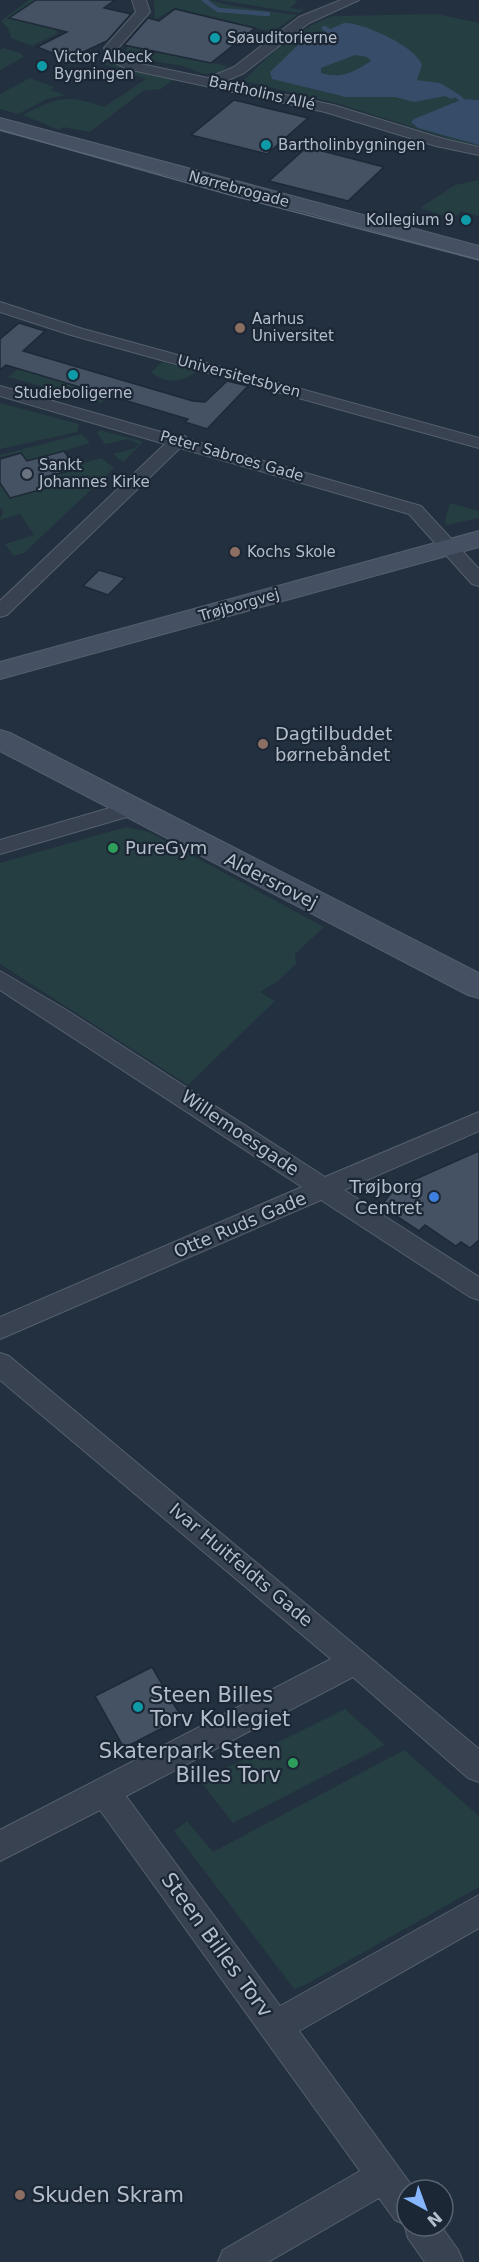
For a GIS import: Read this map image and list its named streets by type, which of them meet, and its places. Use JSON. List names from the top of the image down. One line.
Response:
{"streets":{"main road":["Nørrebrogade","Trøjborgvej","Aldersrovej"],"street":["Bartholins Allé","Universitetsbyen","Peter Sabroes Gade","Willemoesgade","Otte Ruds Gade","Ivar Huitfeldts Gade","Steen Billes Torv"]},"crossings":[["Peter Sabroes Gade","Trøjborgvej"],["Willemoesgade","Otte Ruds Gade"]],"places":["Søauditorierne","Victor Albeck Bygningen","Bartholinbygningen","Kollegium 9","Aarhus Universitet","Studieboligerne","Sankt Johannes Kirke","Kochs Skole","Dagtilbuddet børnebåndet","PureGym","Trøjborg Centret","Steen Billes Torv Kollegiet","Skaterpark Steen Billes Torv","Skuden Skram"],"north":"bottom right"}
